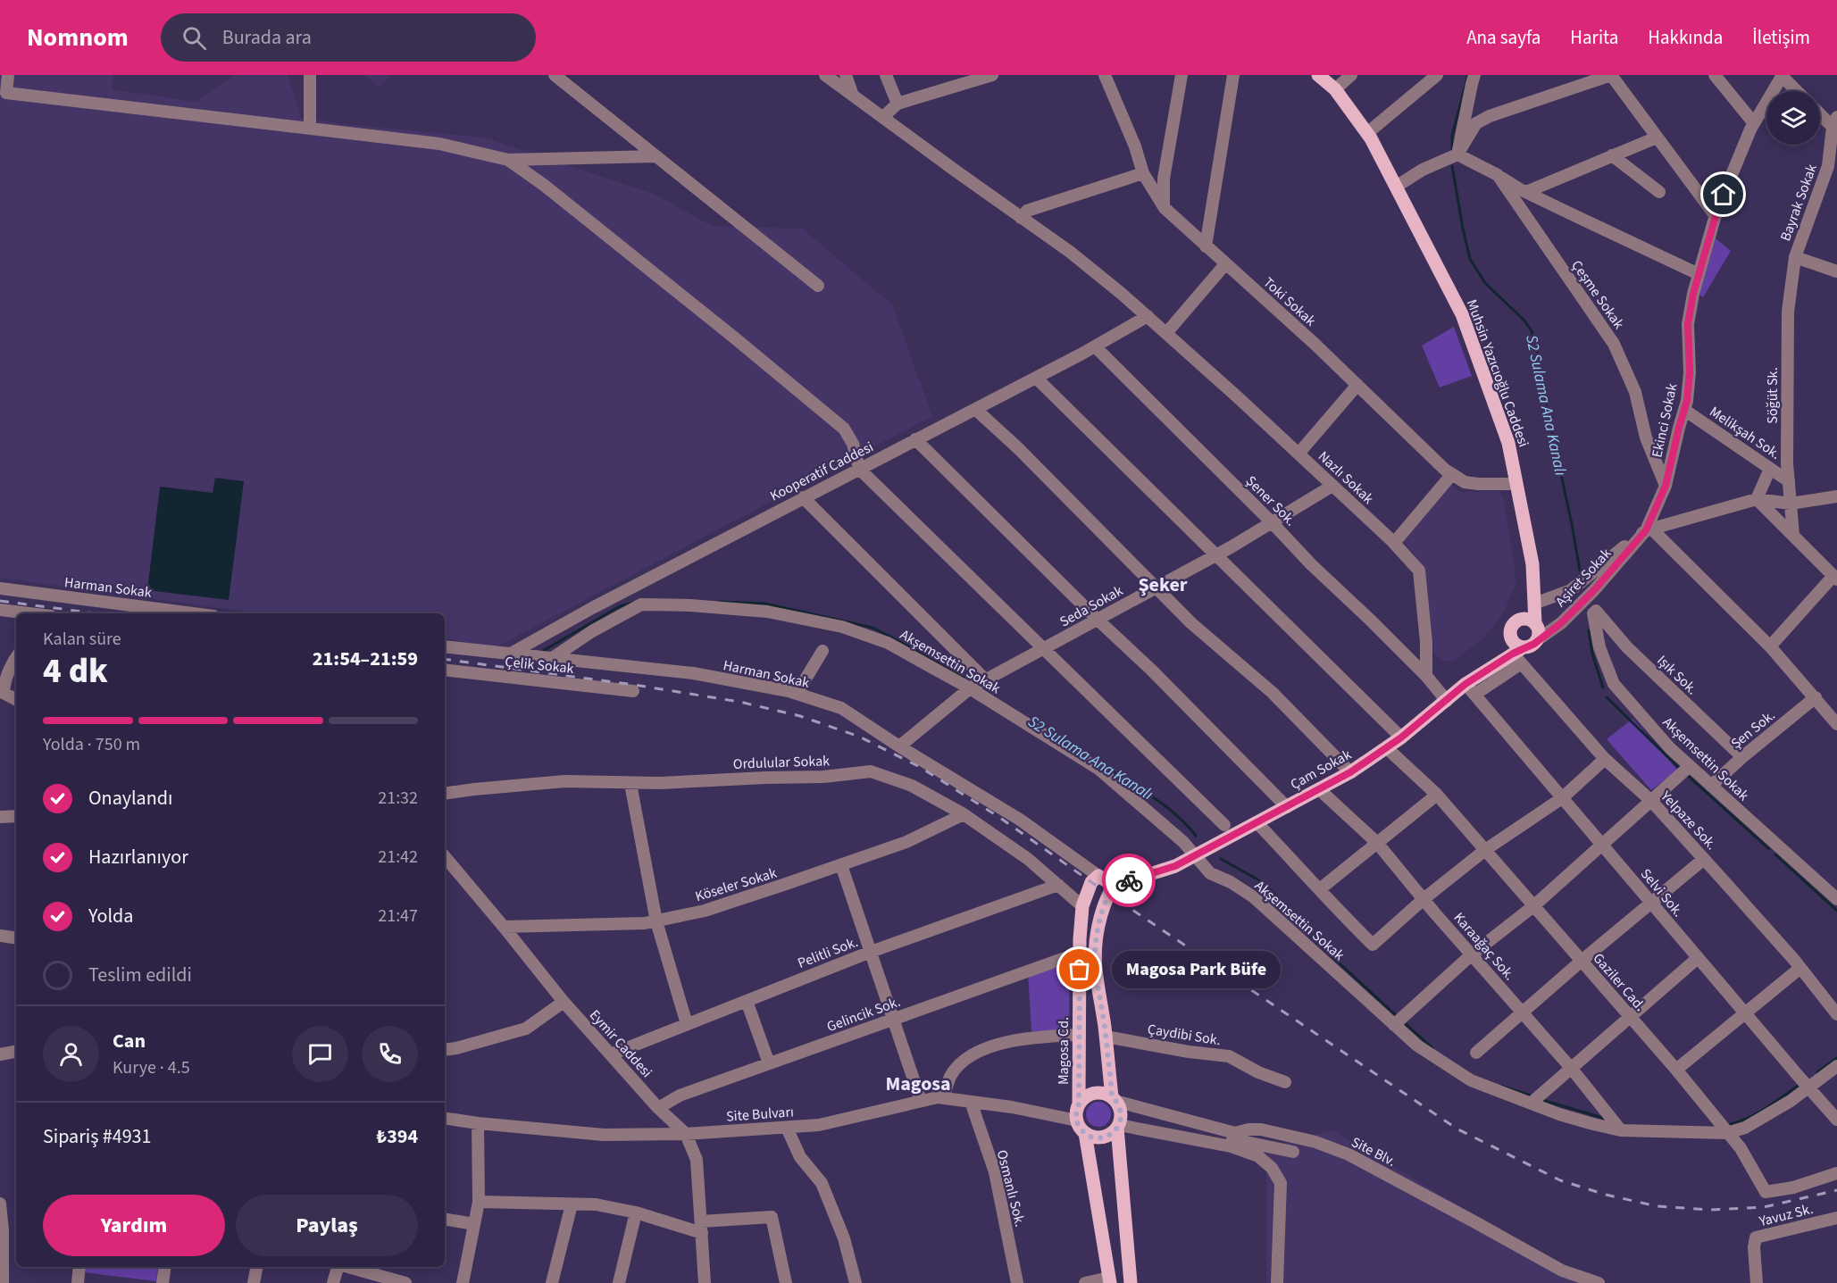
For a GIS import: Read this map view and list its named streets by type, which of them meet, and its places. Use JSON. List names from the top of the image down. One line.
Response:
{"streets":{"main road":["Muhsin Yazıcıoğlu Caddesi","Çam Sokak","Magosa Cd."],"street":["Bayrak Sokak","Çeşme Sokak","Toki Sokak","Söğüt Sk.","Ekinci Sokak","Melikşah Sok.","Kooperatif Caddesi","Nazlı Sokak","Şener Sok.","Aşiret Sokak","Harman Sokak","Seda Sokak","Akşemsettin Sokak","Çelik Sokak","Işık Sok.","Şen Sok.","Ordulular Sokak","Yelpaze Sok.","Köseler Sokak","Selvi Sok.","Karaağaç Sok.","Pelitli Sok.","Gaziler Cad.","Gelincik Sok.","Çaydibi Sok.","Eymir Caddesi","Site Bulvarı","Site Blv.","Osmanlı Sok.","Yavuz Sk."]},"crossings":[["Bayrak Sokak","Söğüt Sk."],["Çeşme Sokak","Ekinci Sokak"],["Toki Sokak","Muhsin Yazıcıoğlu Caddesi"],["Muhsin Yazıcıoğlu Caddesi","Aşiret Sokak"],["Muhsin Yazıcıoğlu Caddesi","Çam Sokak"],["Muhsin Yazıcıoğlu Caddesi","Yelpaze Sok."],["Söğüt Sk.","Melikşah Sok."],["Söğüt Sk.","Aşiret Sokak"],["Ekinci Sokak","Melikşah Sok."],["Ekinci Sokak","Aşiret Sokak"],["Kooperatif Caddesi","Nazlı Sokak"],["Kooperatif Caddesi","Şener Sok."],["Kooperatif Caddesi","Harman Sokak"],["Nazlı Sokak","Şener Sok."],["Nazlı Sokak","Seda Sokak"],["Şener Sok.","Seda Sokak"],["Aşiret Sokak","Çam Sokak"],["Aşiret Sokak","Yelpaze Sok."],["Harman Sokak","Seda Sokak"],["Harman Sokak","Akşemsettin Sokak"],["Harman Sokak","Magosa Cd."],["Seda Sokak","Akşemsettin Sokak"],["Akşemsettin Sokak","Işık Sok."],["Akşemsettin Sokak","Şen Sok."],["Akşemsettin Sokak","Çam Sokak"],["Akşemsettin Sokak","Selvi Sok."],["Akşemsettin Sokak","Karaağaç Sok."],["Akşemsettin Sokak","Gaziler Cad."],["Işık Sok.","Şen Sok."],["Ordulular Sokak","Köseler Sokak"],["Ordulular Sokak","Pelitli Sok."],["Ordulular Sokak","Magosa Cd."],["Çam Sokak","Yelpaze Sok."],["Çam Sokak","Selvi Sok."],["Çam Sokak","Karaağaç Sok."],["Çam Sokak","Gaziler Cad."],["Köseler Sokak","Eymir Caddesi"],["Pelitli Sok.","Eymir Caddesi"],["Gelincik Sok.","Eymir Caddesi"],["Gelincik Sok.","Magosa Cd."],["Eymir Caddesi","Site Bulvarı"],["Magosa Cd.","Site Bulvarı"],["Magosa Cd.","Site Blv."],["Site Bulvarı","Site Blv."],["Site Bulvarı","Osmanlı Sok."]],"districts":["Şeker","Magosa"],"water":["S2 Sulama Ana Kanalı"],"places":["Magosa Park Büfe"],"page":{"header":"Nomnom","search":"Burada ara","nav":["Ana sayfa","Harita","Hakkında","İletişim"],"heading":["4 dk","Kalan süre","21:54–21:59"],"panel":["Can","Kurye · 4.5","Sipariş #4931","₺394"],"bar":"Yolda · 750 m","list":[["Onaylandı","21:32"],["Hazırlanıyor","21:42"],["Yolda","21:47"],"Teslim edildi"],"bubble":"Magosa Park Büfe","buttons":["Yardım","Paylaş"]}}
